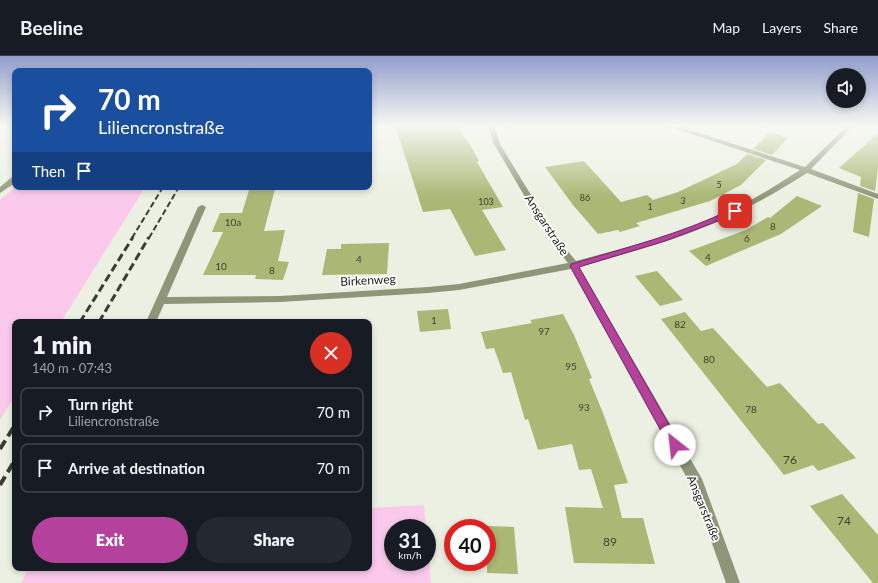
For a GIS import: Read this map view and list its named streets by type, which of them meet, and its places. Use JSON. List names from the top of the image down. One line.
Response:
{"streets":{"street":["Ansgarstraße","Birkenweg"]},"crossings":[["Ansgarstraße","Birkenweg"]],"house_numbers":["5","86","3","103","1","10a","8","6","4","4","10","8","1","82","97","80","95","93","78","76","74","89"],"page":{"header":"Beeline","nav":["Map","Layers","Share"],"turn":["70 m","Liliencronstraße"],"then":"Then","heading":["1 min","140 m · 07:43"],"list":[{"name":"Turn right","note":"Liliencronstraße","value":"70 m"},{"name":"Arrive at destination","value":"70 m"}],"buttons":["Exit","Share"],"speed":"31 km/h","limit":"40"}}
